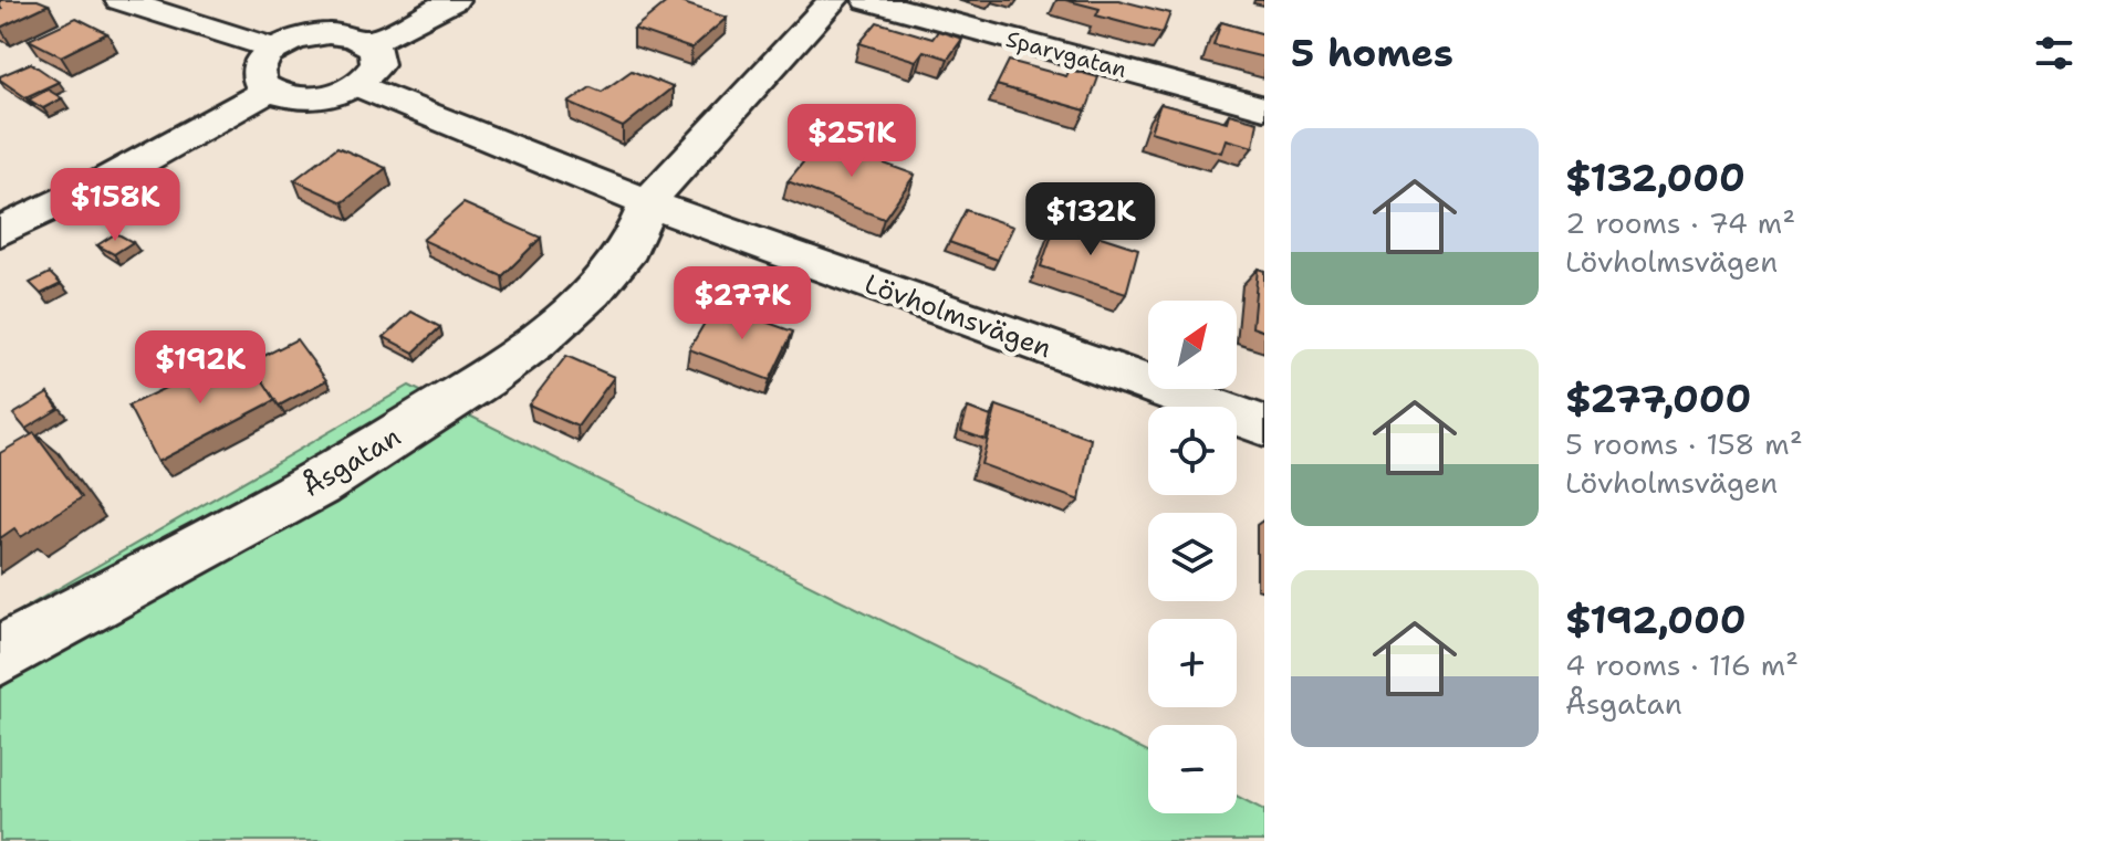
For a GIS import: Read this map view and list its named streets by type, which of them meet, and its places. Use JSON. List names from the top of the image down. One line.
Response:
{"streets":{"street":["Sparvgatan","Lövholmsvägen","Åsgatan"]},"crossings":[["Lövholmsvägen","Åsgatan"]],"north":"top right","page":{"heading":"5 homes","price":["$251K","$158K","$132K","$277K","$192K"],"list":[{"name":"$132,000","note":"2 rooms · 74 m² · Lövholmsvägen"},{"name":"$277,000","note":"5 rooms · 158 m² · Lövholmsvägen"},{"name":"$192,000","note":"4 rooms · 116 m² · Åsgatan"}],"map_buttons":["+","−"]}}
